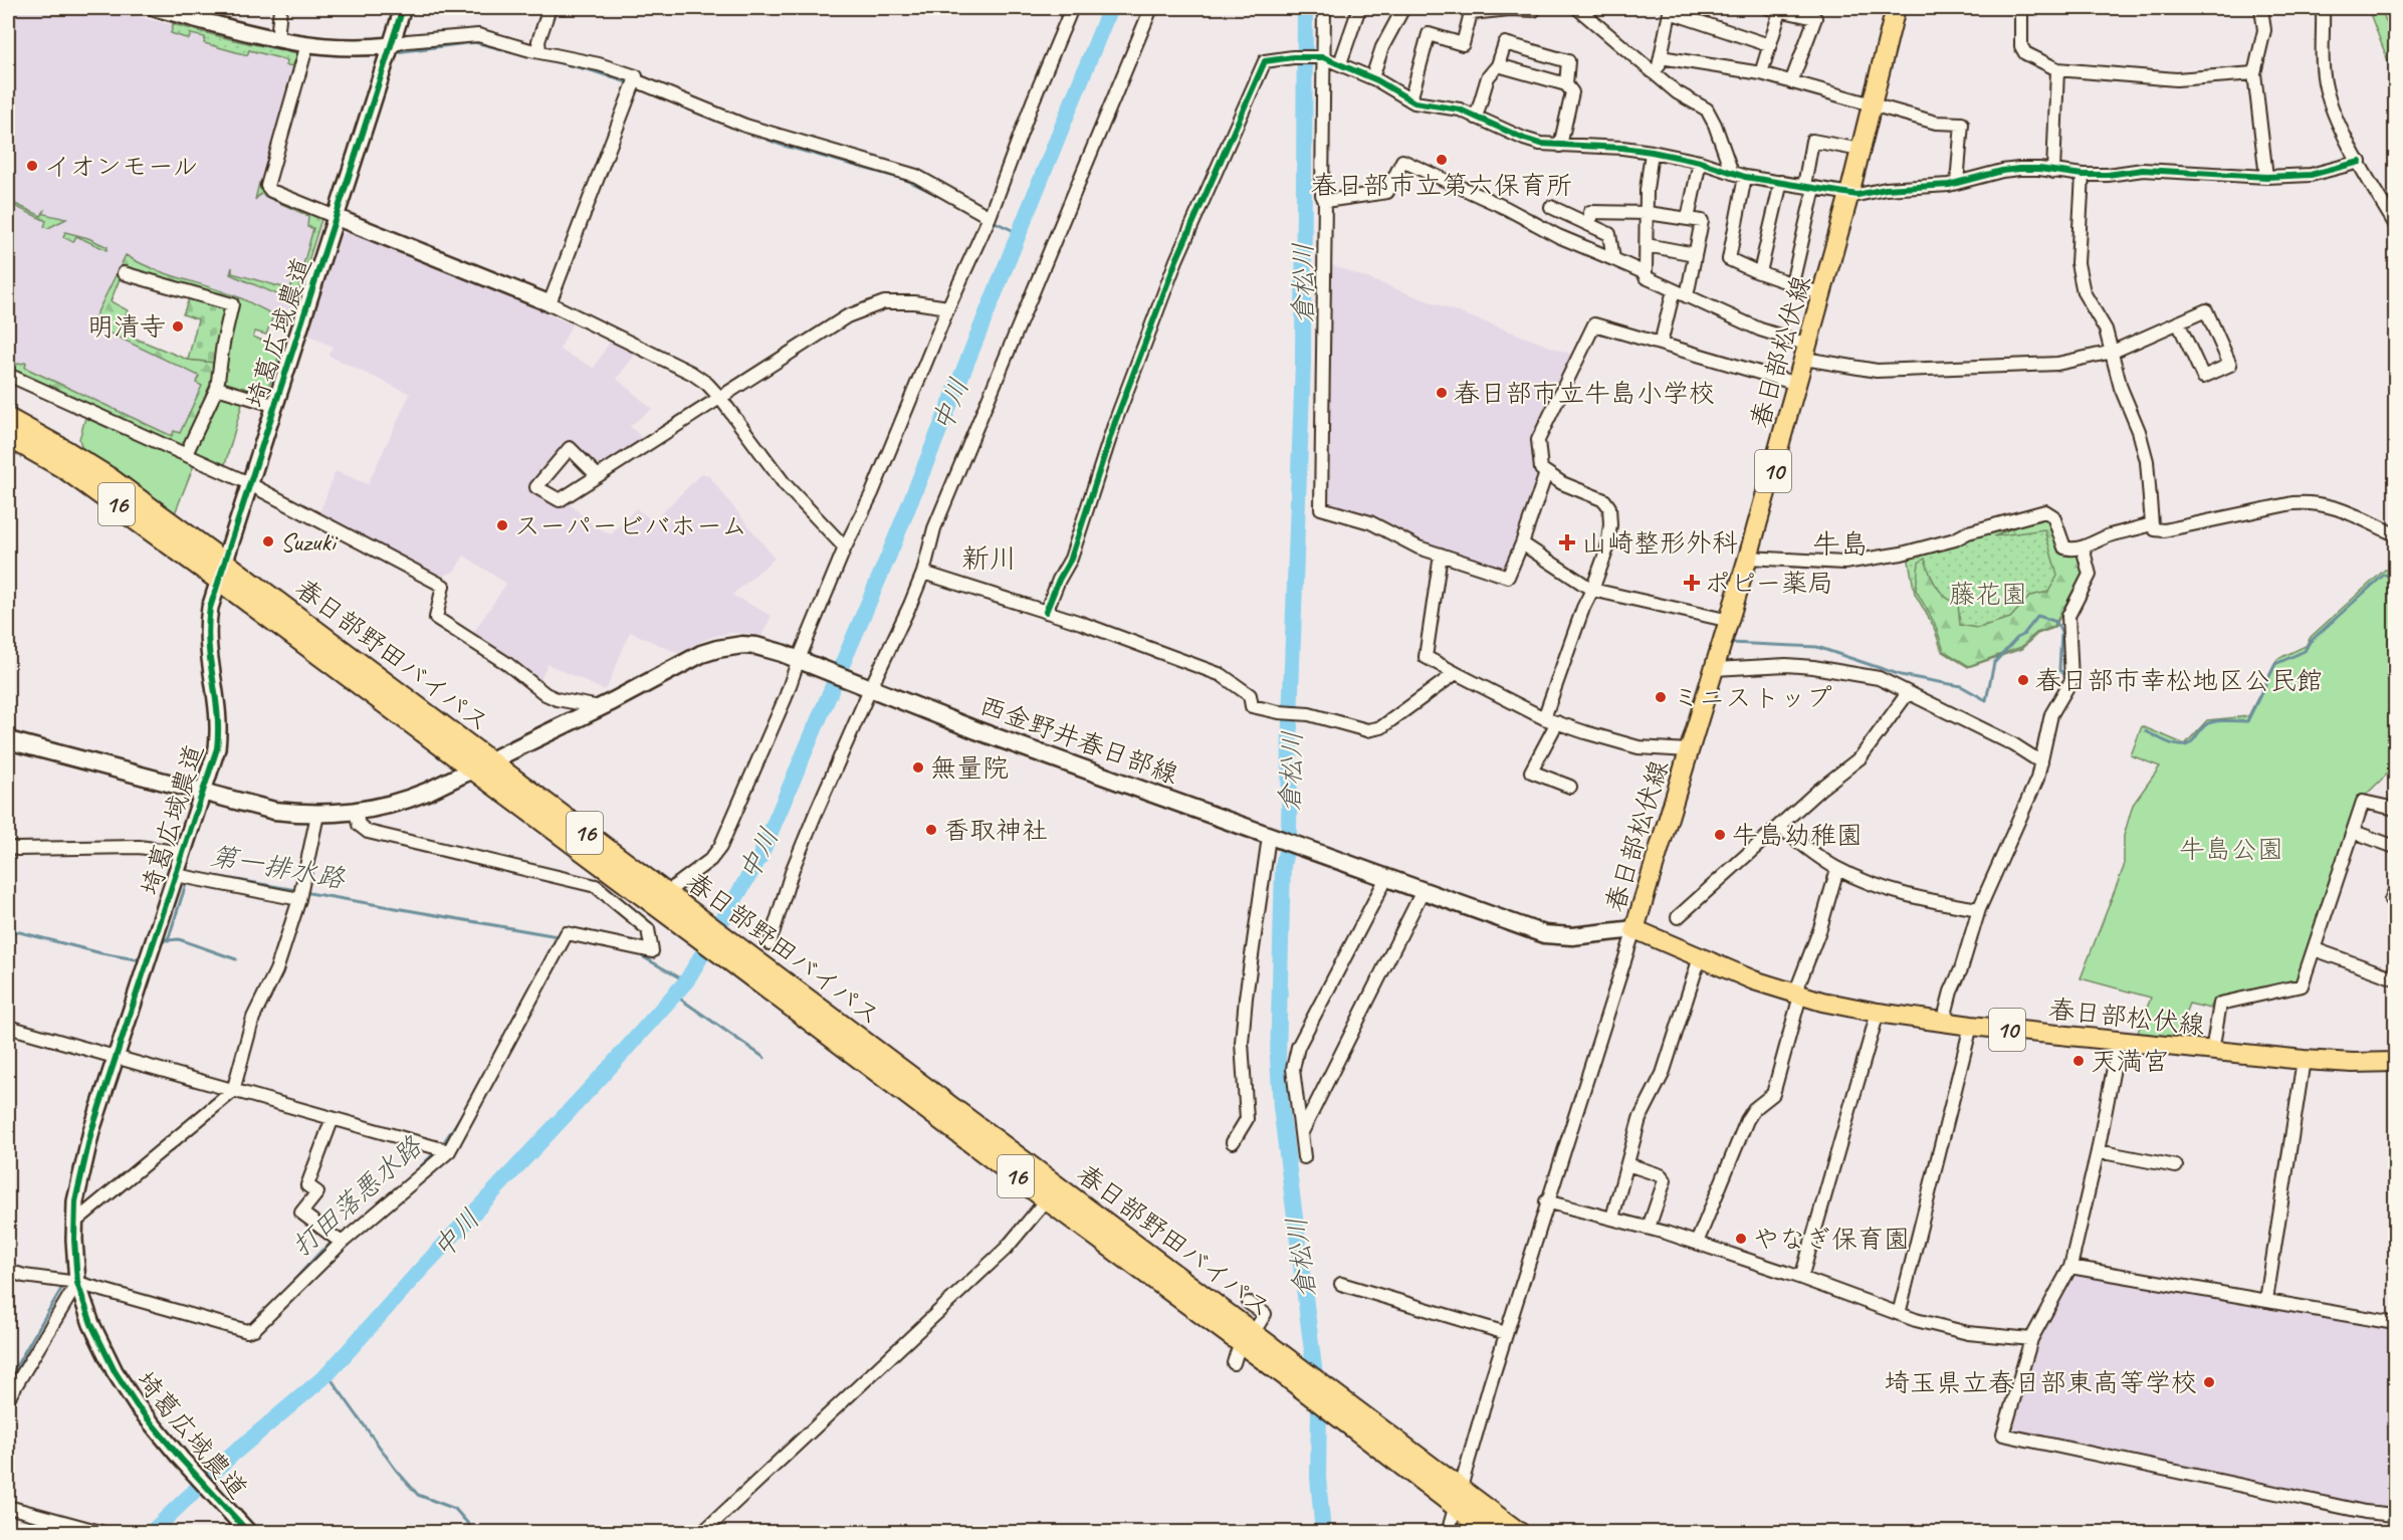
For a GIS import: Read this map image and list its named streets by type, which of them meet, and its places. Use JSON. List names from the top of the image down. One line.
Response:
{"streets":{"highway":["16","春日部野田バイパス"],"main road":["春日部松伏線","10","西金野井春日部線"],"street":["埼葛広域農道"]},"crossings":[["埼葛広域農道","春日部野田バイパス"]],"districts":["牛島","新川"],"water":["倉松川","中川","第一排水路","打田落悪水路"],"parks":["藤花園","牛島公園"],"places":{"other":["春日部市立第六保育所","イオンモール","明清寺","春日部市立牛島小学校","スーパービバホーム","Suzuki","春日部市幸松地区公民館","ミニストップ","無量院","香取神社","牛島幼稚園","天満宮","やなぎ保育園","埼玉県立春日部東高等学校"],"health":["山崎整形外科","ポピー薬局"]}}
